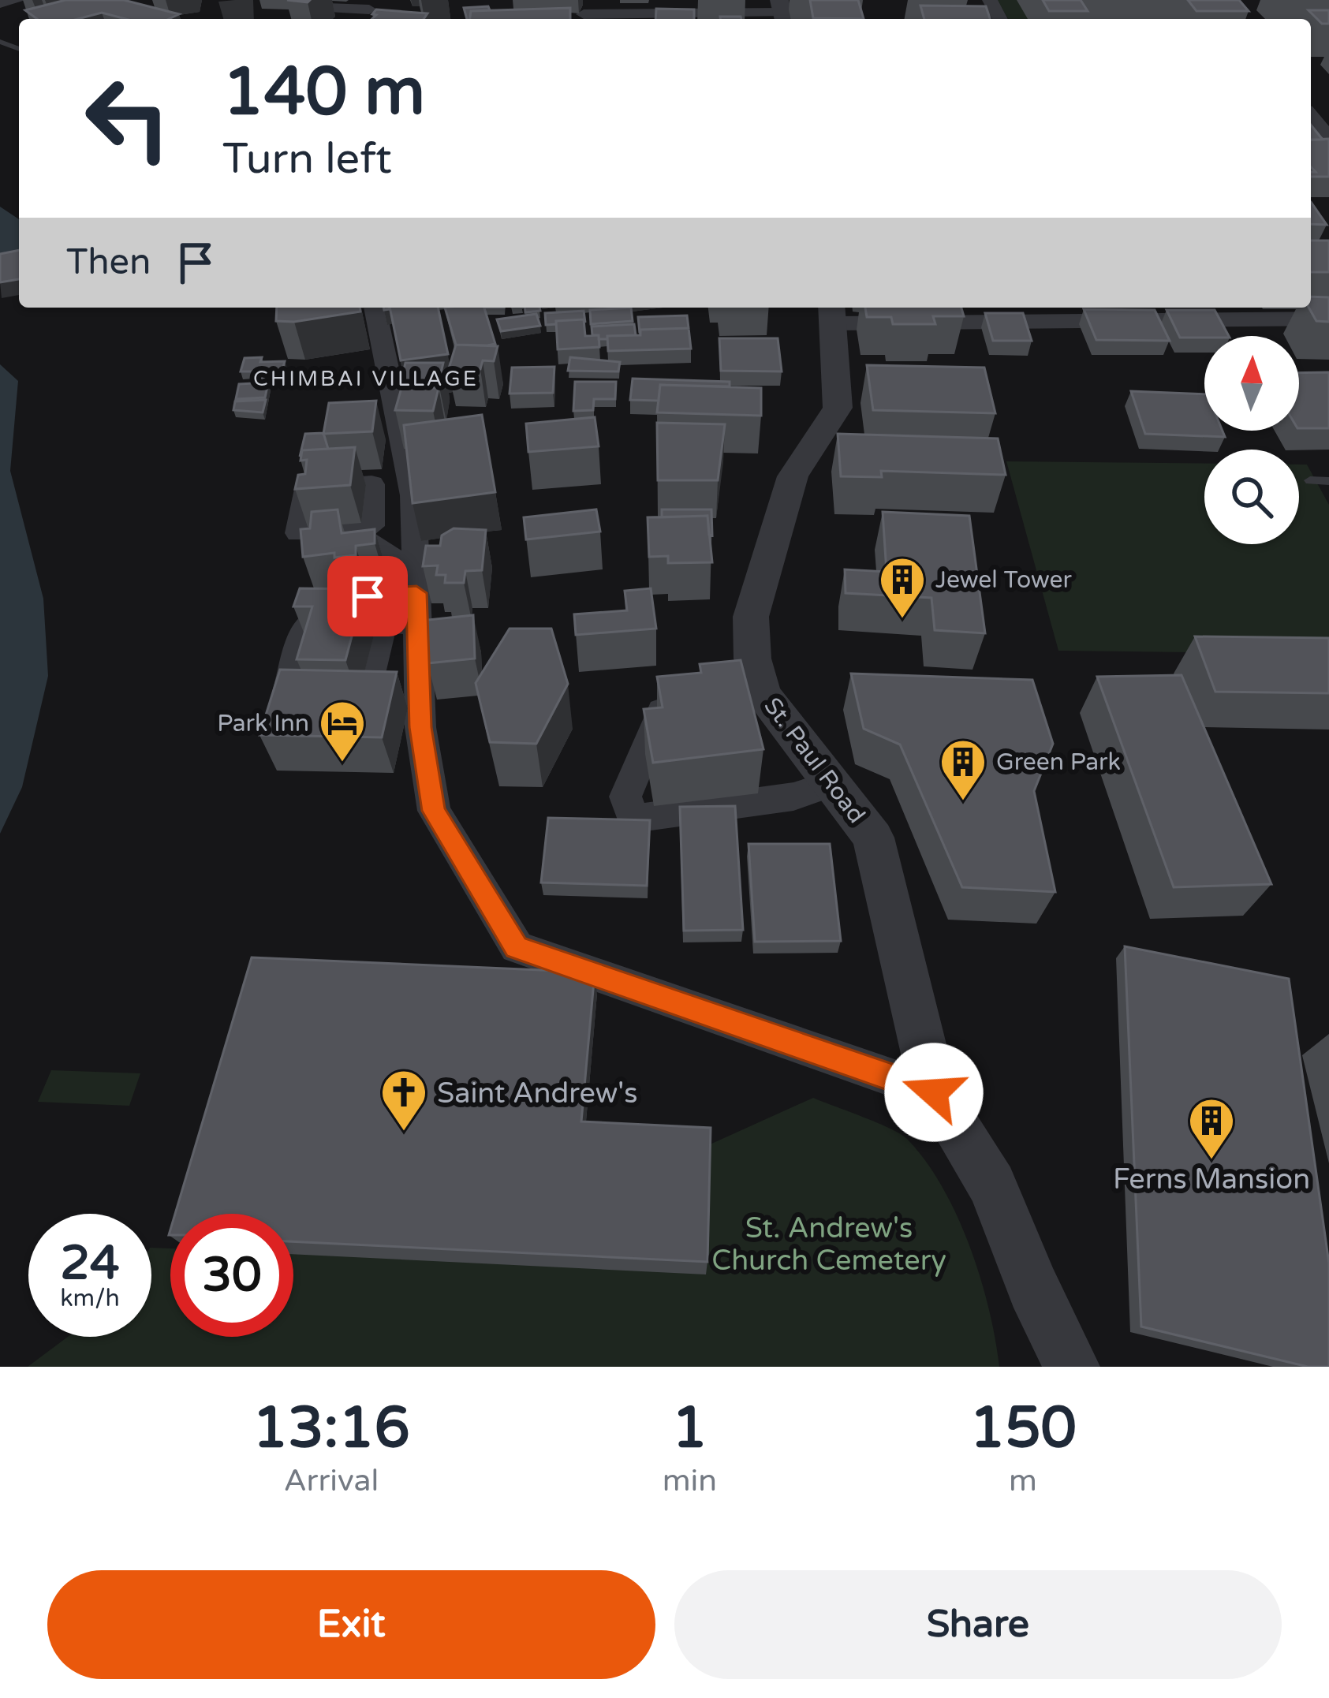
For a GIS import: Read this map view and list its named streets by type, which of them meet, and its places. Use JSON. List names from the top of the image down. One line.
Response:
{"streets":{"street":["St. Paul Road"]},"districts":["CHIMBAI VILLAGE"],"parks":["St. Andrew's Church Cemetery"],"places":{"building":["Jewel Tower","Green Park","Ferns Mansion"],"hotel":["Park Inn"],"church":["Saint Andrew's"]},"north":"top","page":{"turn":["140 m","Turn left"],"then":"Then","speed":"24 km/h","limit":"30","eta":["13:16","Arrival","1","min","150","m"],"buttons":["Exit","Share"]}}
